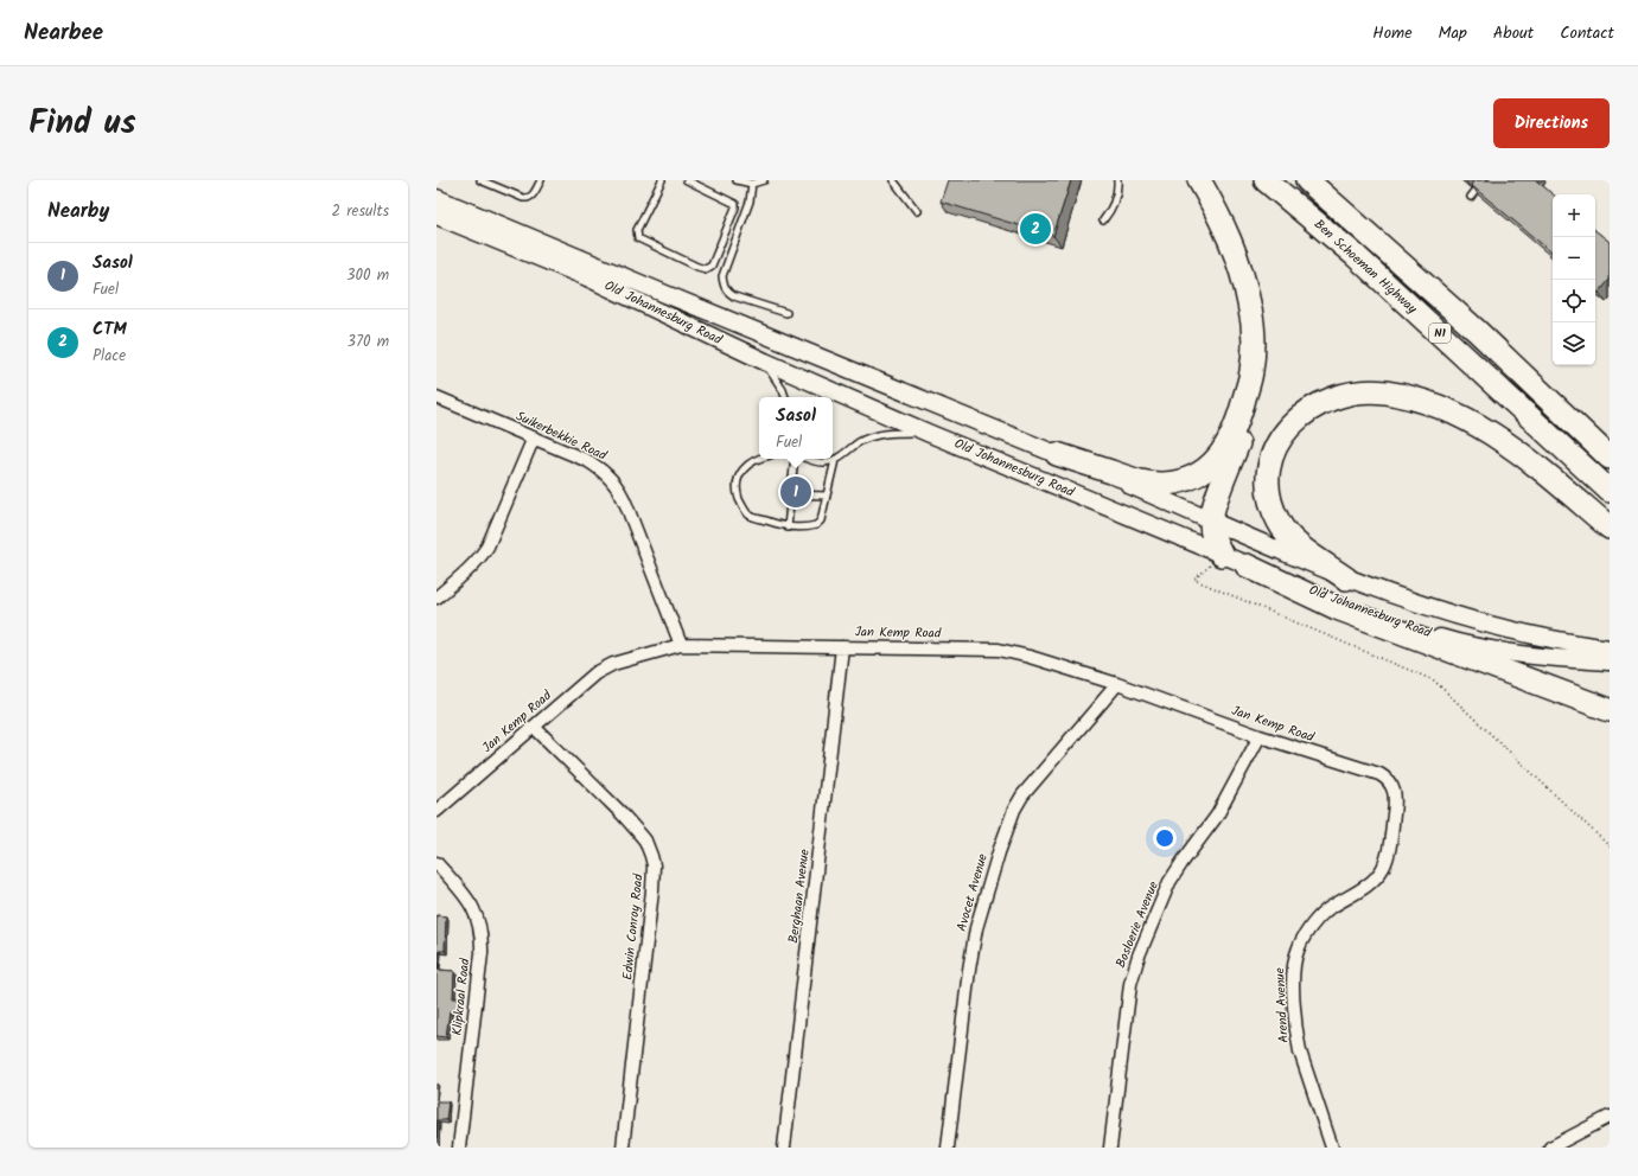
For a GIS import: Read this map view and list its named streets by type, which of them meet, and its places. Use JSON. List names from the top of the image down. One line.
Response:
{"streets":{"highway":["Ben Schoeman Highway","N1"],"main road":["Old Johannesburg Road"],"street":["Suikerbekkie Road","Jan Kemp Road","Avocet Avenue","Berghaan Avenue","Bosloerie Avenue","Edwin Conroy Road","Klipkraal Road","Arend Avenue"]},"crossings":[["Suikerbekkie Road","Jan Kemp Road"],["Jan Kemp Road","Avocet Avenue"],["Jan Kemp Road","Berghaan Avenue"],["Jan Kemp Road","Bosloerie Avenue"],["Jan Kemp Road","Edwin Conroy Road"],["Jan Kemp Road","Arend Avenue"]],"page":{"header":"Nearbee","nav":["Home","Map","About","Contact"],"title":"Find us","buttons":"Directions","heading":["Nearby","2 results"],"map_buttons":["+","−"],"pins":["2","1"],"list":[{"mark":"1","name":"Sasol","note":"Fuel","value":"300 m"},{"mark":"2","name":"CTM","note":"Place","value":"370 m"}],"popup":["Sasol","Fuel"]}}
